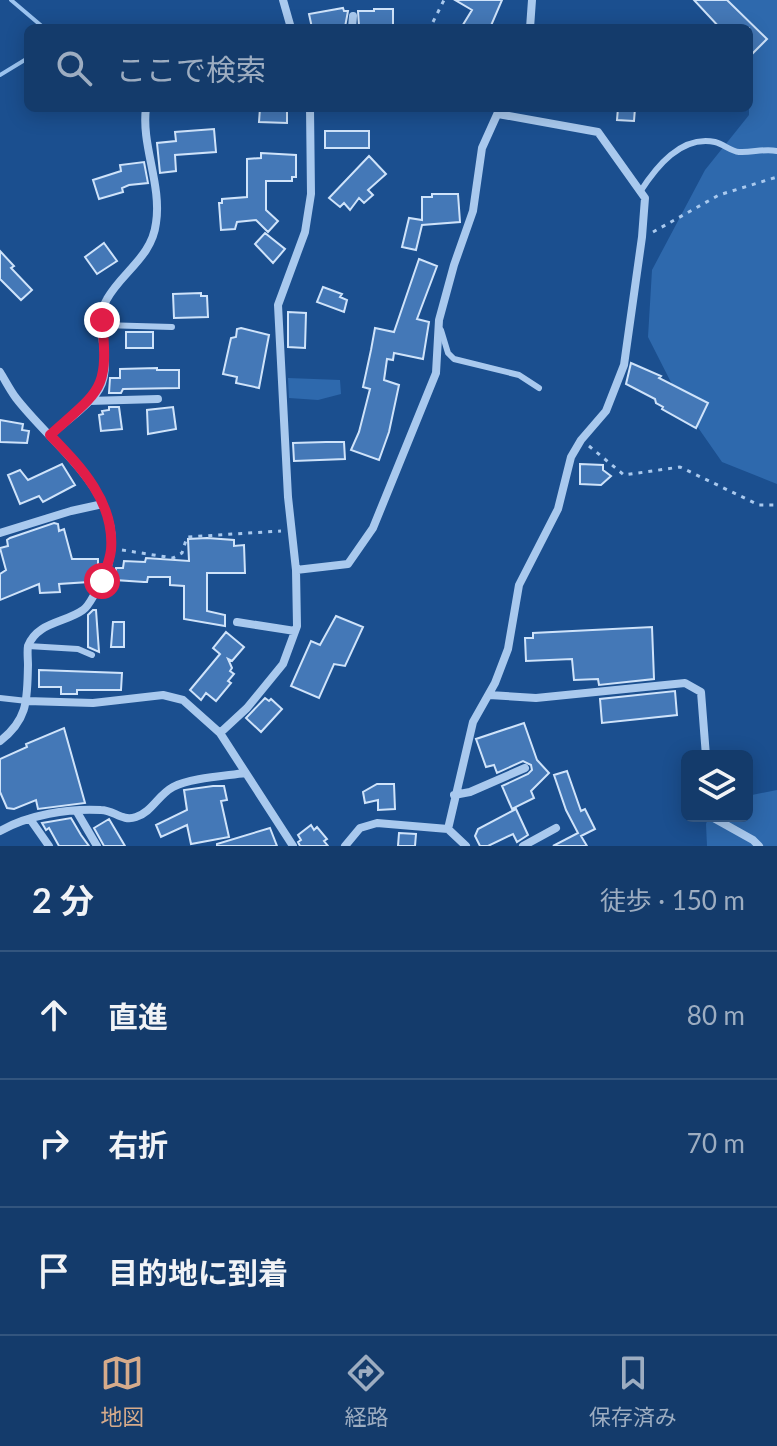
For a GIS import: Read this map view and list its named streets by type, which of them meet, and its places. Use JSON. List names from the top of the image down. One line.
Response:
{"page":{"search":"ここで検索","heading":["2 分","徒歩 · 150 m"],"list":[["直進","80 m"],["右折","70 m"],"目的地に到着"],"nav":["地図","経路","保存済み"]}}
